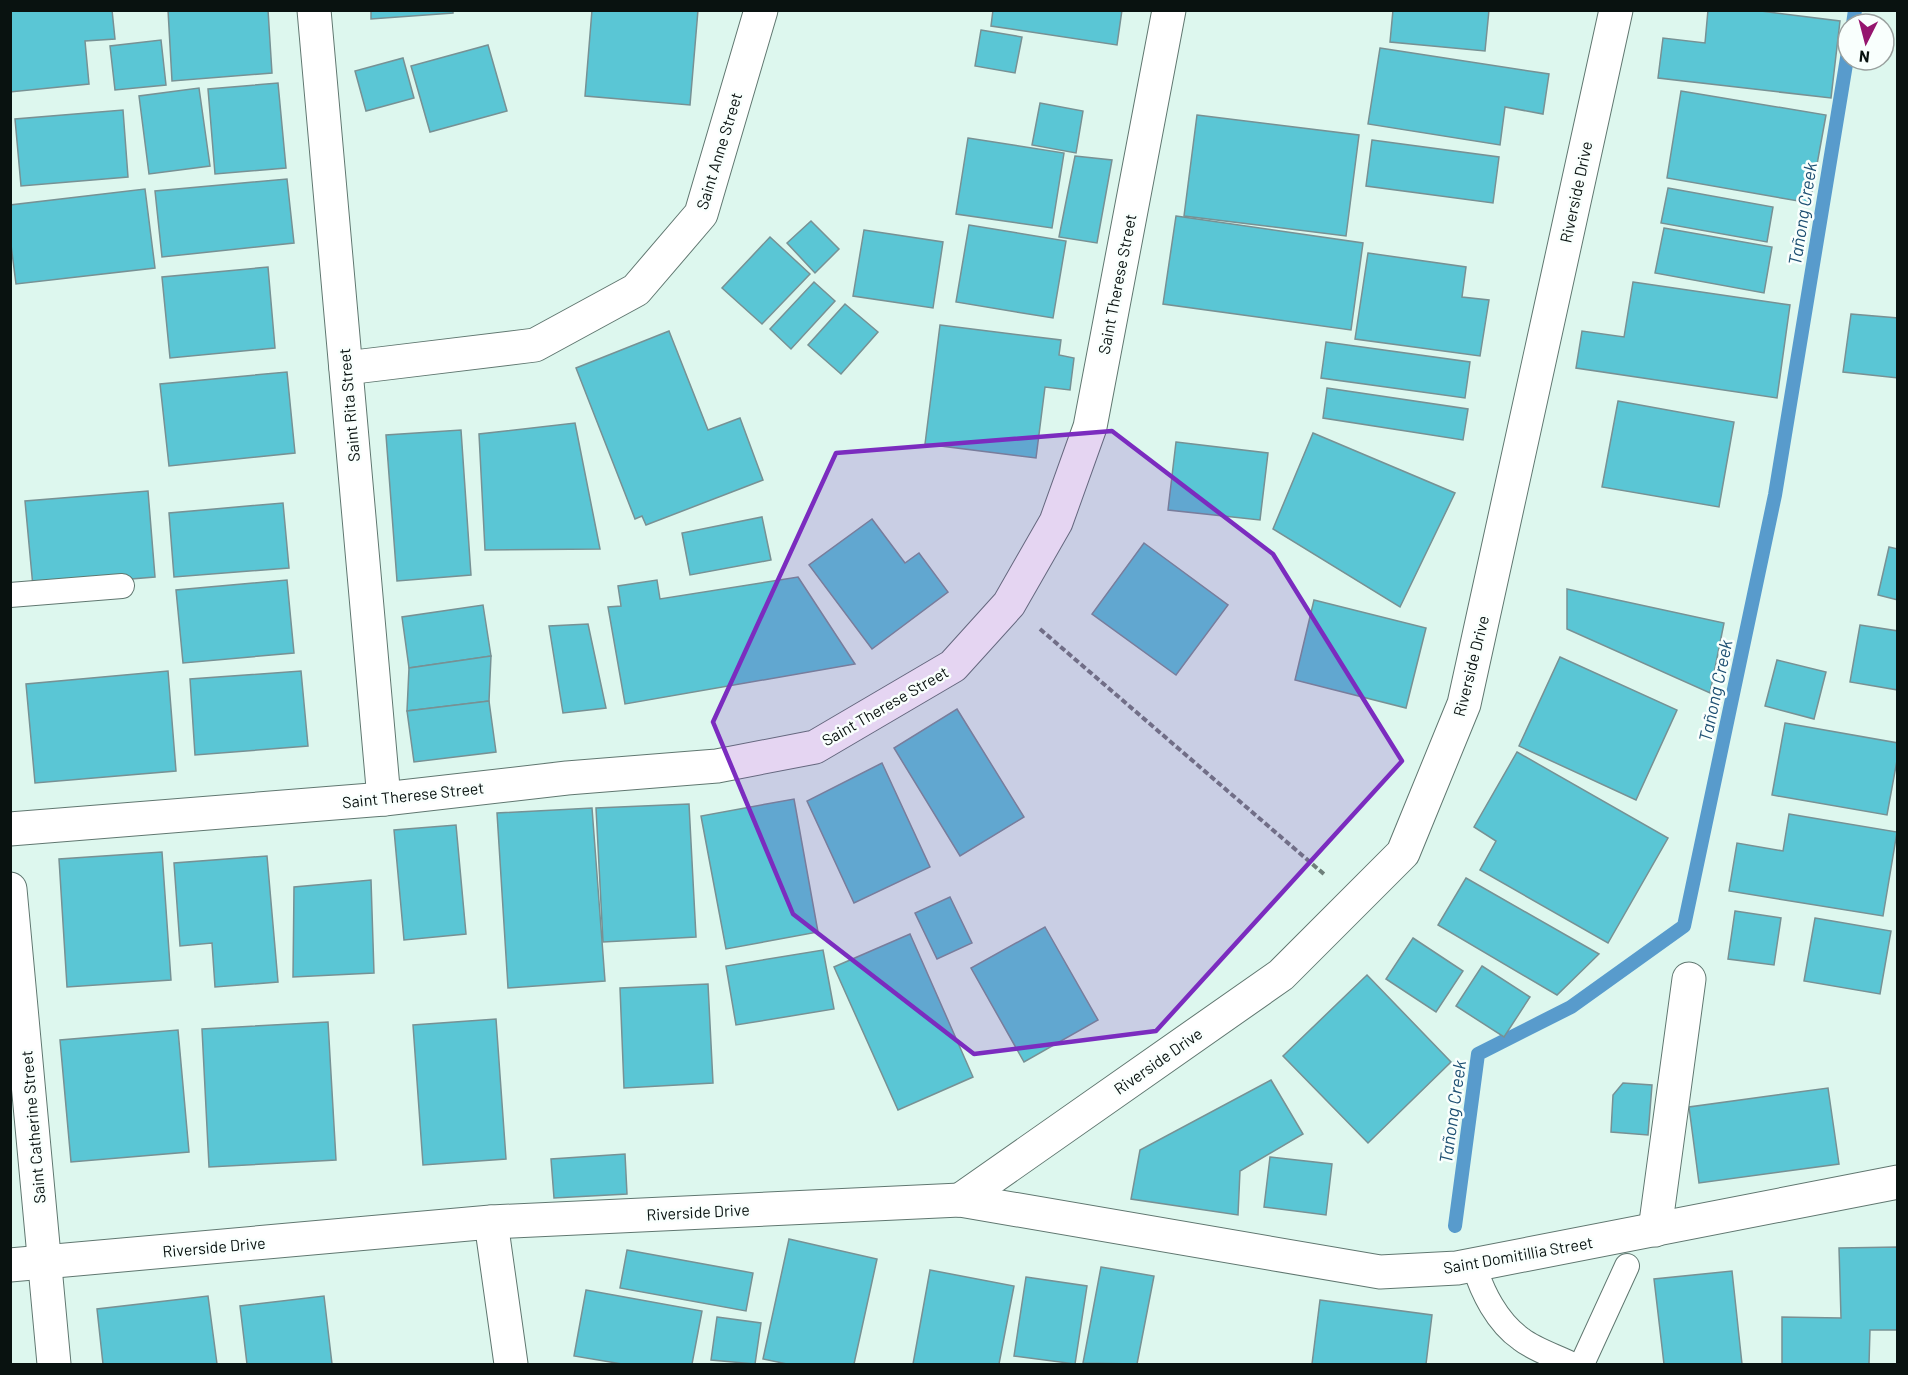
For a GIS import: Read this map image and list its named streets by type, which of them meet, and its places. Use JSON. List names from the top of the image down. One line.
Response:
{"streets":{"street":["Saint Anne Street","Riverside Drive","Saint Therese Street","Saint Rita Street","Saint Catherine Street","Saint Domitillia Street"]},"crossings":[["Saint Anne Street","Saint Rita Street"],["Riverside Drive","Saint Catherine Street"],["Riverside Drive","Saint Domitillia Street"],["Saint Therese Street","Saint Rita Street"]],"water":["Tañong Creek"],"north":"bottom"}
